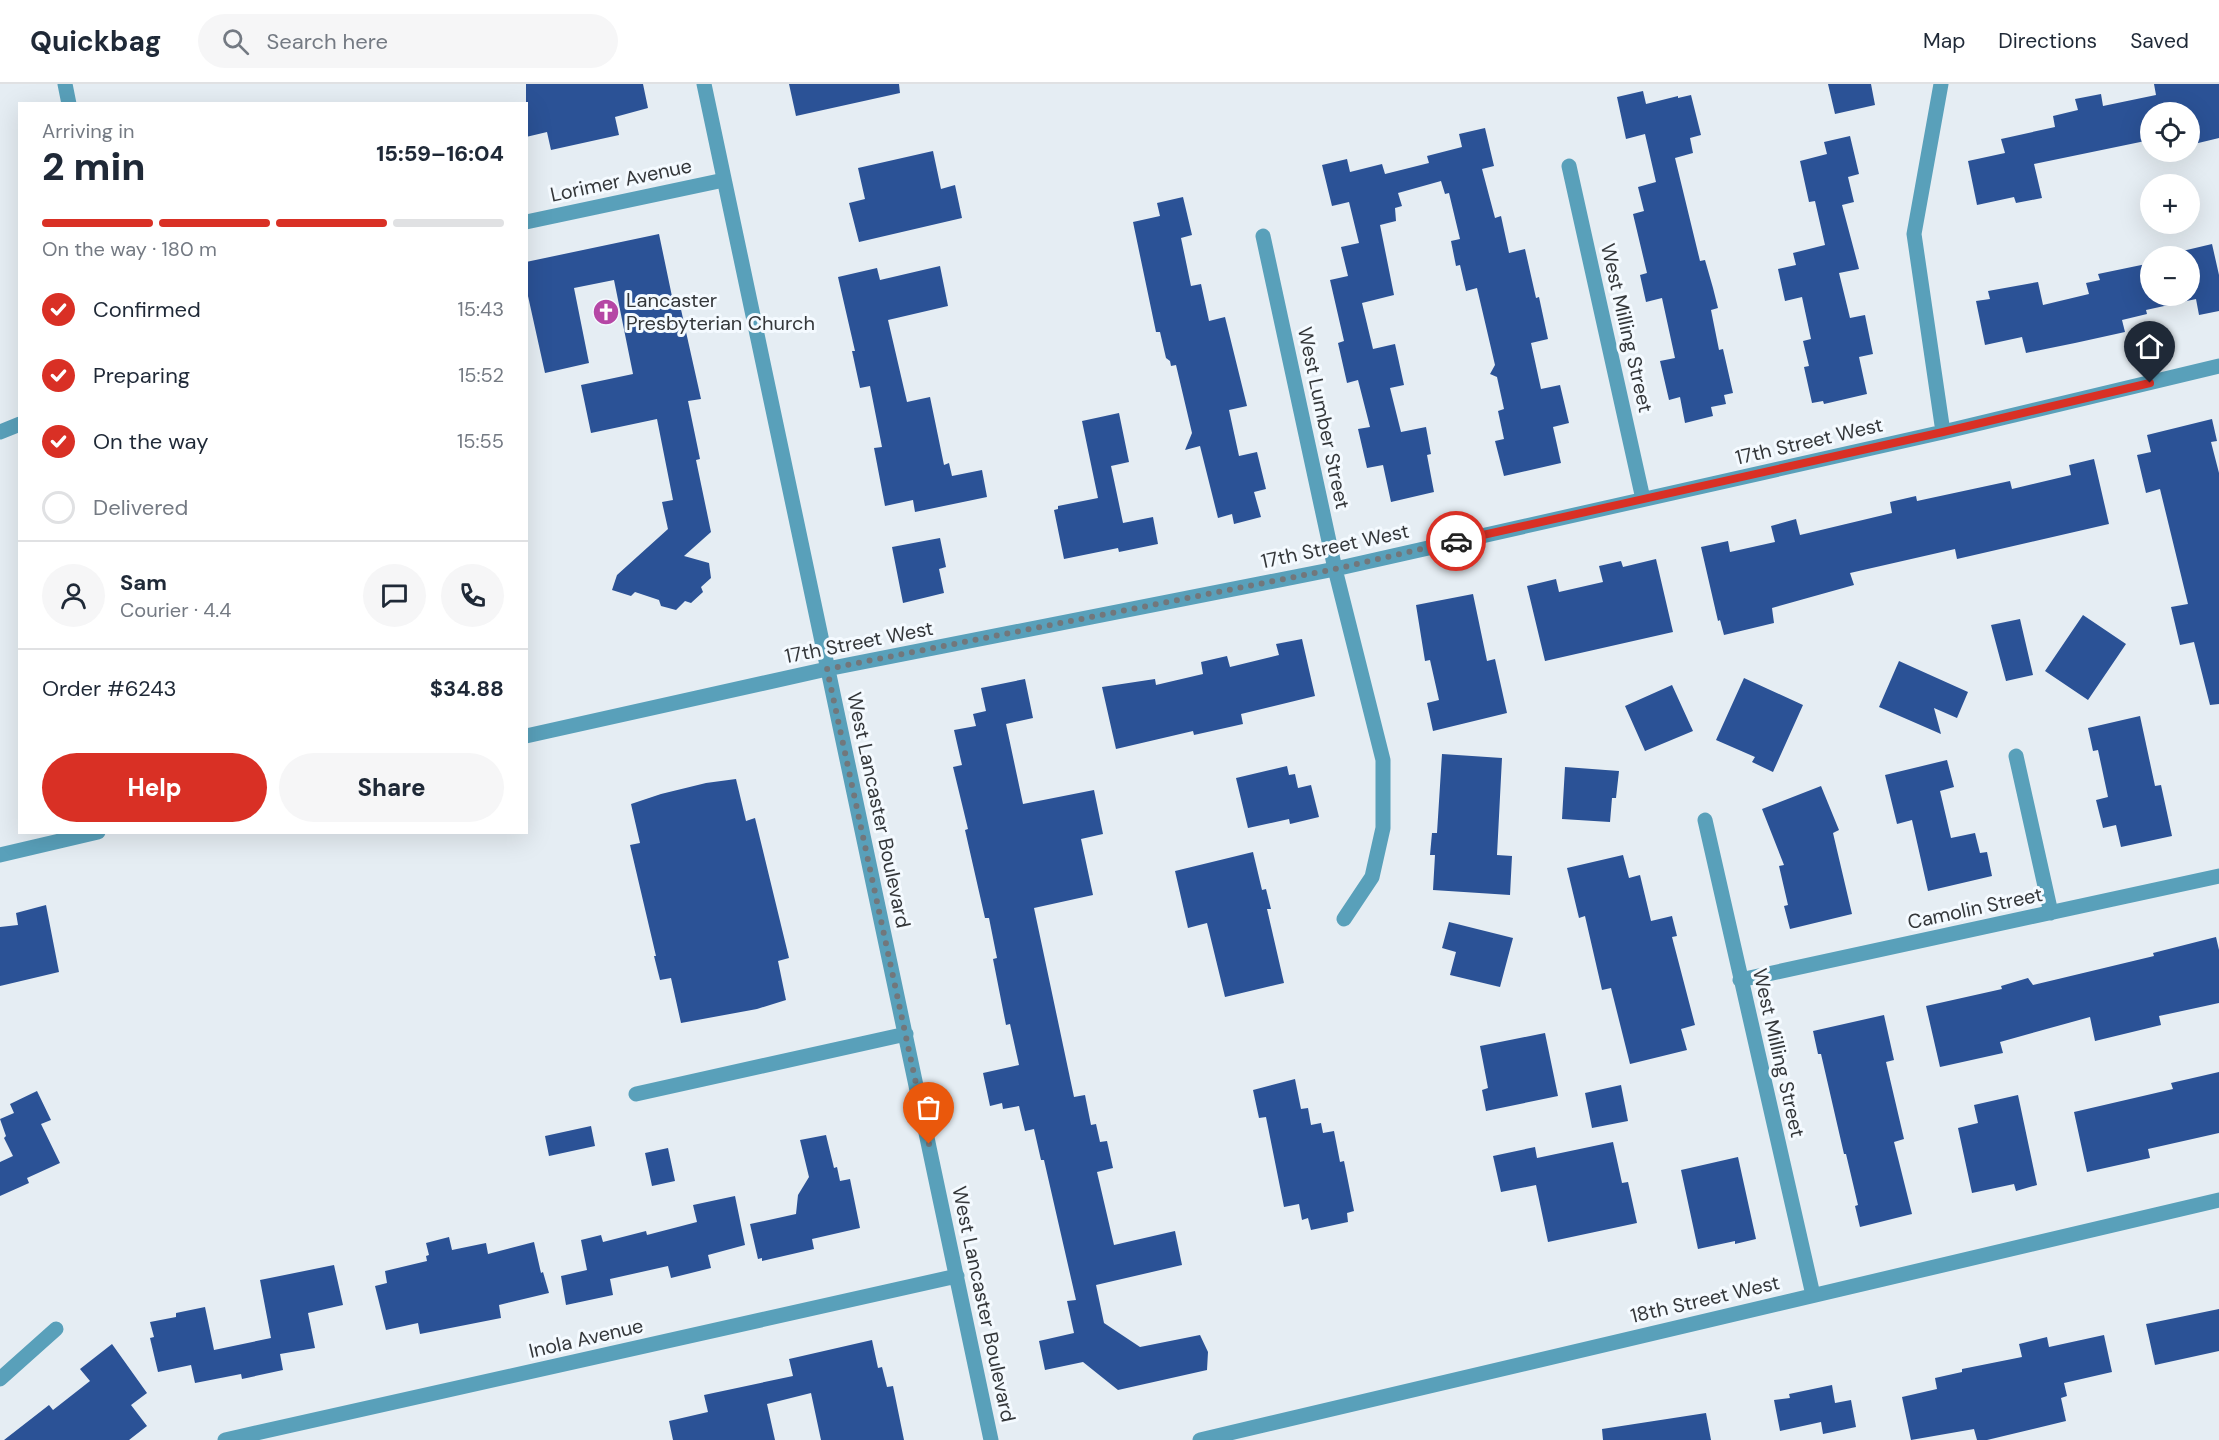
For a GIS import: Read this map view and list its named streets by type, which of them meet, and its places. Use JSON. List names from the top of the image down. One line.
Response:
{"streets":{"street":["Lorimer Avenue","West Milling Street","West Lumber Street","17th Street West","West Lancaster Boulevard","Camolin Street","18th Street West","Inola Avenue"]},"crossings":[["Lorimer Avenue","West Lancaster Boulevard"],["West Milling Street","17th Street West"],["West Milling Street","Camolin Street"],["West Milling Street","18th Street West"],["West Lumber Street","17th Street West"],["17th Street West","West Lancaster Boulevard"],["West Lancaster Boulevard","Inola Avenue"]],"places":{"church":["Lancaster Presbyterian Church"]},"page":{"header":"Quickbag","search":"Search here","nav":["Map","Directions","Saved"],"map_buttons":["+","−"],"heading":["2 min","Arriving in","15:59–16:04"],"panel":["Sam","Courier · 4.4","Order #6243","$34.88"],"bar":"On the way · 180 m","list":[["Confirmed","15:43"],["Preparing","15:52"],["On the way","15:55"],"Delivered"],"buttons":["Help","Share"]}}
